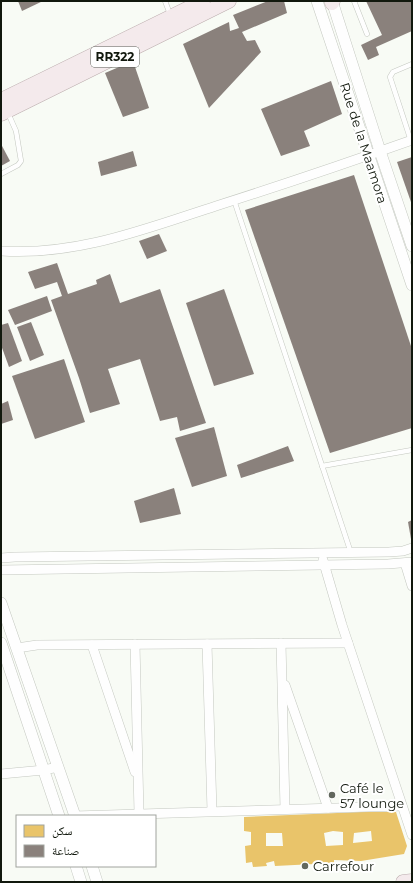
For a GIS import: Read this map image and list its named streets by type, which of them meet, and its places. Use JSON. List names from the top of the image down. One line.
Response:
{"streets":{"main road":["RR322"],"street":["Rue de la Maamora"]},"places":["Café le 57 lounge","Carrefour"],"legend":["سكن","صناعة"]}
